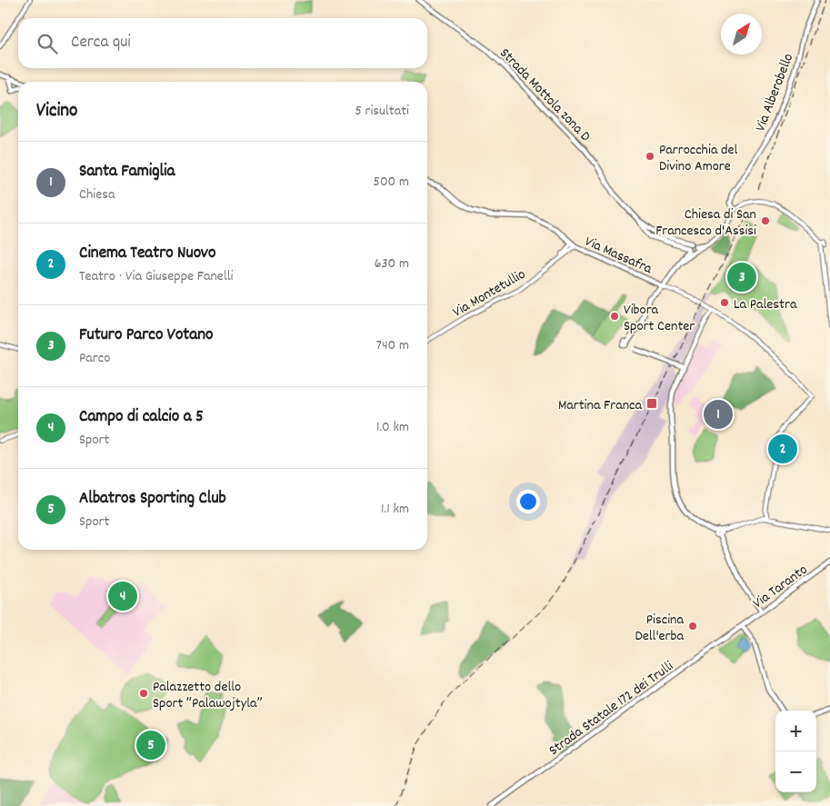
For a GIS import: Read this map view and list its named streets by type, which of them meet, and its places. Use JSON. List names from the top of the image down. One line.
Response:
{"streets":{"main road":["Via Alberobello","Strada Mottola zona D","Via Massafra","Via Taranto","Strada Statale 172 dei Trulli"],"street":["Via Montetullio"]},"crossings":[["Via Massafra","Via Montetullio"],["Via Taranto","Strada Statale 172 dei Trulli"]],"places":{"other":["Parrocchia del Divino Amore","Chiesa di San Francesco d'Assisi","La Palestra","Vibora Sport Center","Piscina Dell'erba","Palazzetto dello Sport “Palawojtyla”"],"transit":["Martina Franca"]},"north":"top right","page":{"search":"Cerca qui","heading":["Vicino","5 risultati"],"list":[{"mark":"1","name":"Santa Famiglia","note":"Chiesa","value":"500 m"},{"mark":"2","name":"Cinema Teatro Nuovo","note":"Teatro · Via Giuseppe Fanelli","value":"630 m"},{"mark":"3","name":"Futuro Parco Votano","note":"Parco","value":"740 m"},{"mark":"4","name":"Campo di calcio a 5","note":"Sport","value":"1.0 km"},{"mark":"5","name":"Albatros Sporting Club","note":"Sport","value":"1.1 km"}],"pins":["3","1","2","4","5"],"map_buttons":["+","−"]}}
